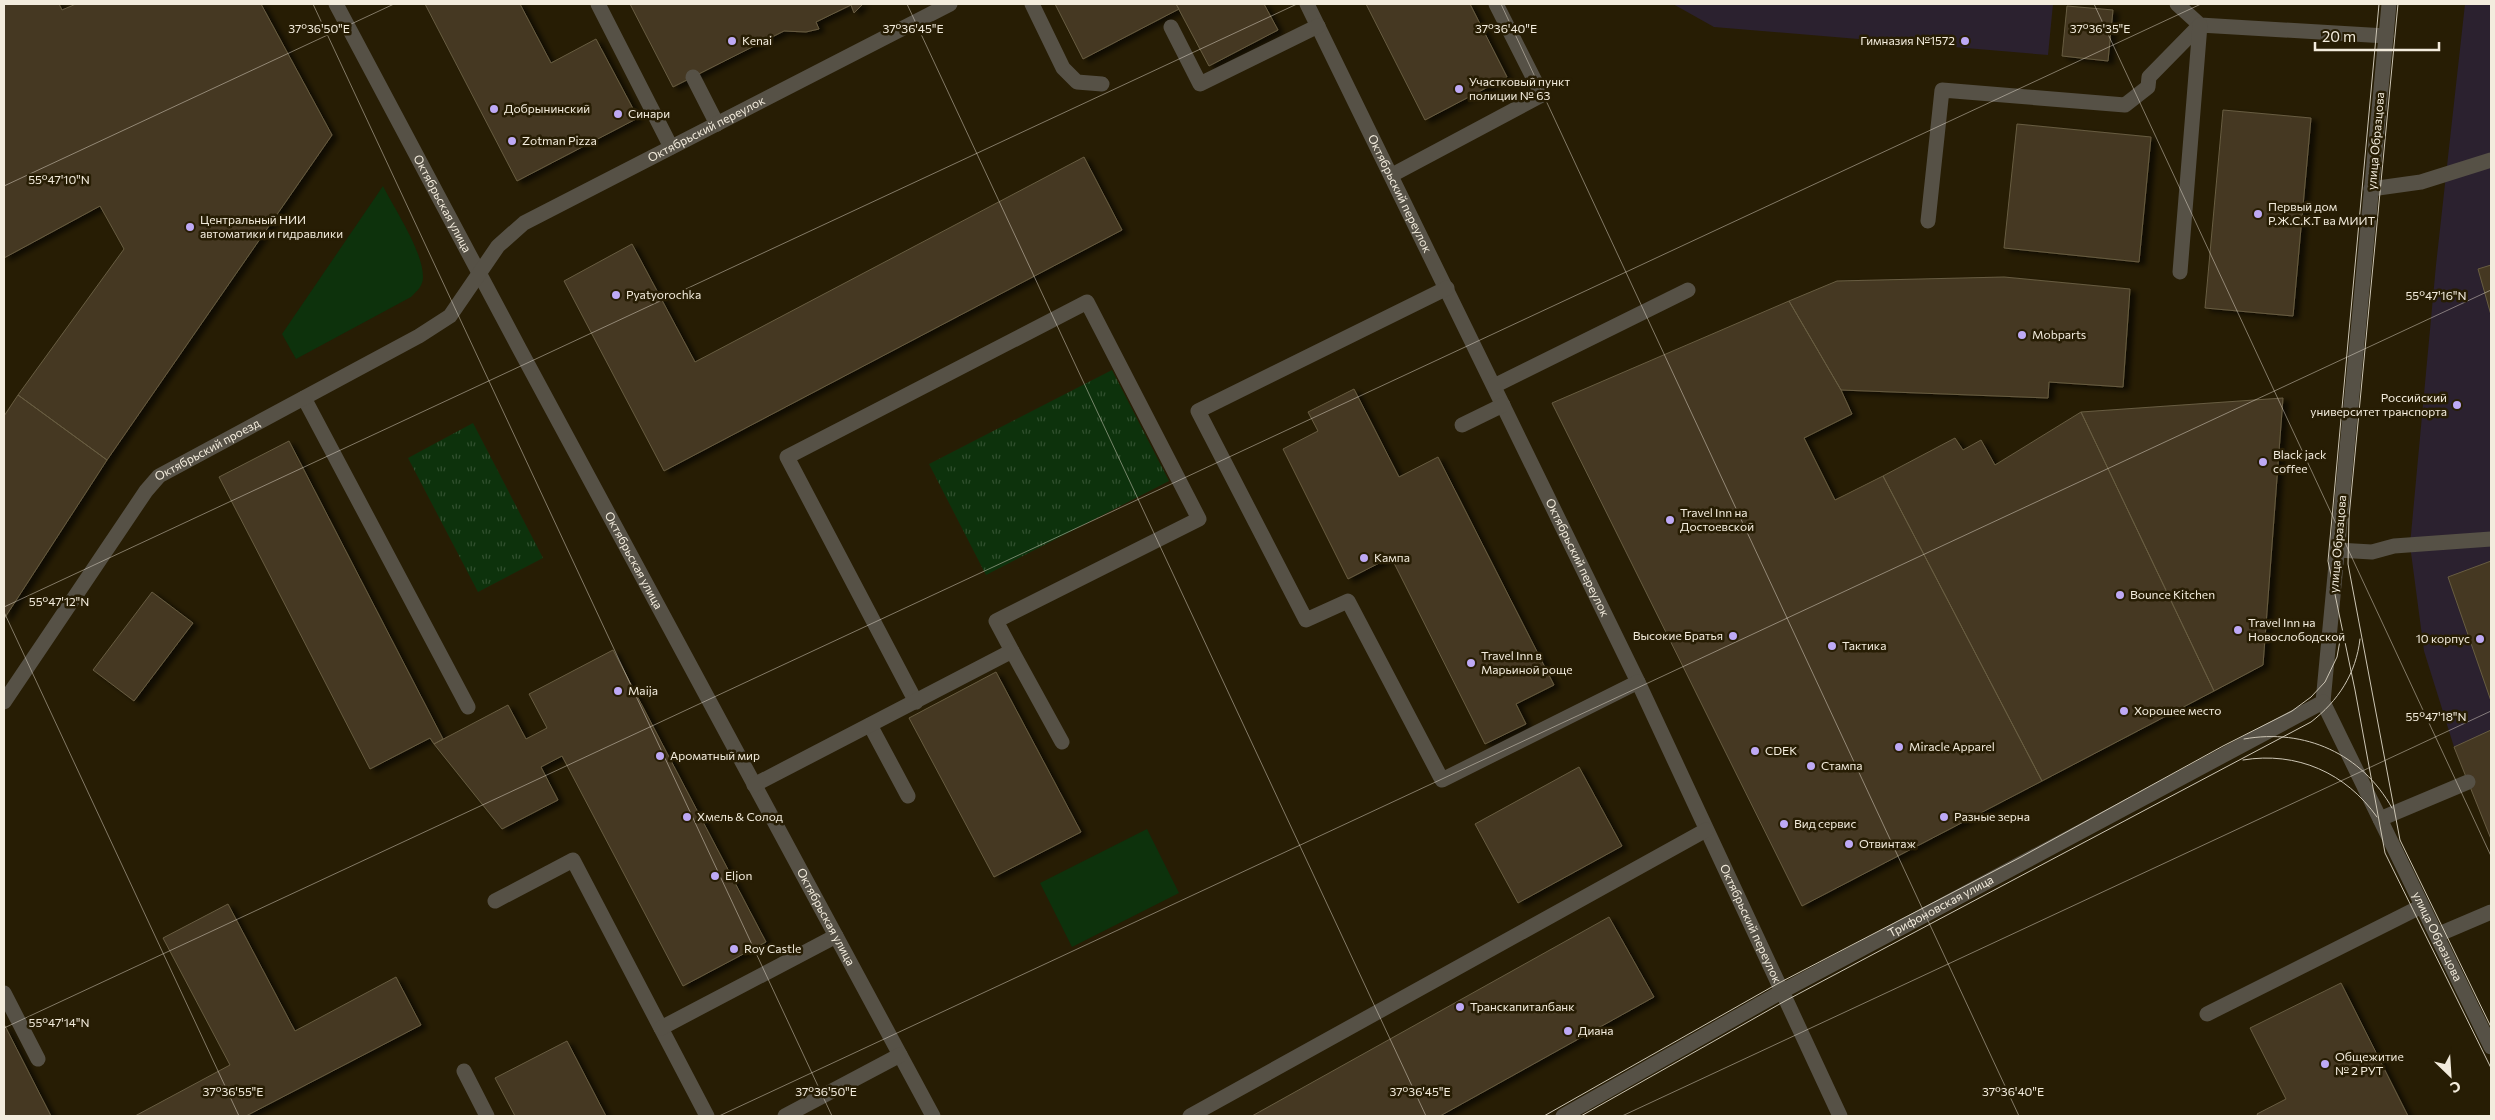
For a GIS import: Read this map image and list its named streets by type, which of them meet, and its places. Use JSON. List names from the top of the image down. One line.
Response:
{"streets":{"street":["Октябрьский переулок","улица Образцова","Октябрьская улица","Октябрьский проезд","Трифоновская улица"]},"crossings":[["Октябрьский переулок","Октябрьская улица"],["Октябрьский переулок","Октябрьский проезд"],["Октябрьский переулок","Трифоновская улица"],["улица Образцова","Трифоновская улица"],["Октябрьская улица","Октябрьский проезд"]],"places":["Kenai","Гимназия №1572","Участковый пункт полиции № 63","Добрынинский","Синари","Zotman Pizza","Первый дом Р.Ж.С.К.Т ва МИИТ","Центральный НИИ автоматики и гидравлики","Pyatyorochka","Mobparts","Российский университет транспорта","Black jack coffee","Travel Inn на Достоевской","Кампа","Bounce Kitchen","Travel Inn на Новослободской","Высокие Братья","10 корпус","Тактика","Travel Inn в Марьиной роще","Maija","Хорошее место","Miracle Apparel","CDEK","Ароматный мир","Стампа","Хмель & Солод","Разные зерна","Вид сервис","Отвинтаж","Eljon","Roy Castle","Транскапиталбанк","Диана","Общежитие № 2 РУТ"],"scale_bar":"20 m","north":"bottom right","coordinates":["37°36'50\"E","37°36'45\"E","37°36'40\"E","37°36'35\"E","55°47'10\"N","55°47'16\"N","55°47'12\"N","55°47'18\"N","55°47'14\"N","37°36'55\"E"]}
